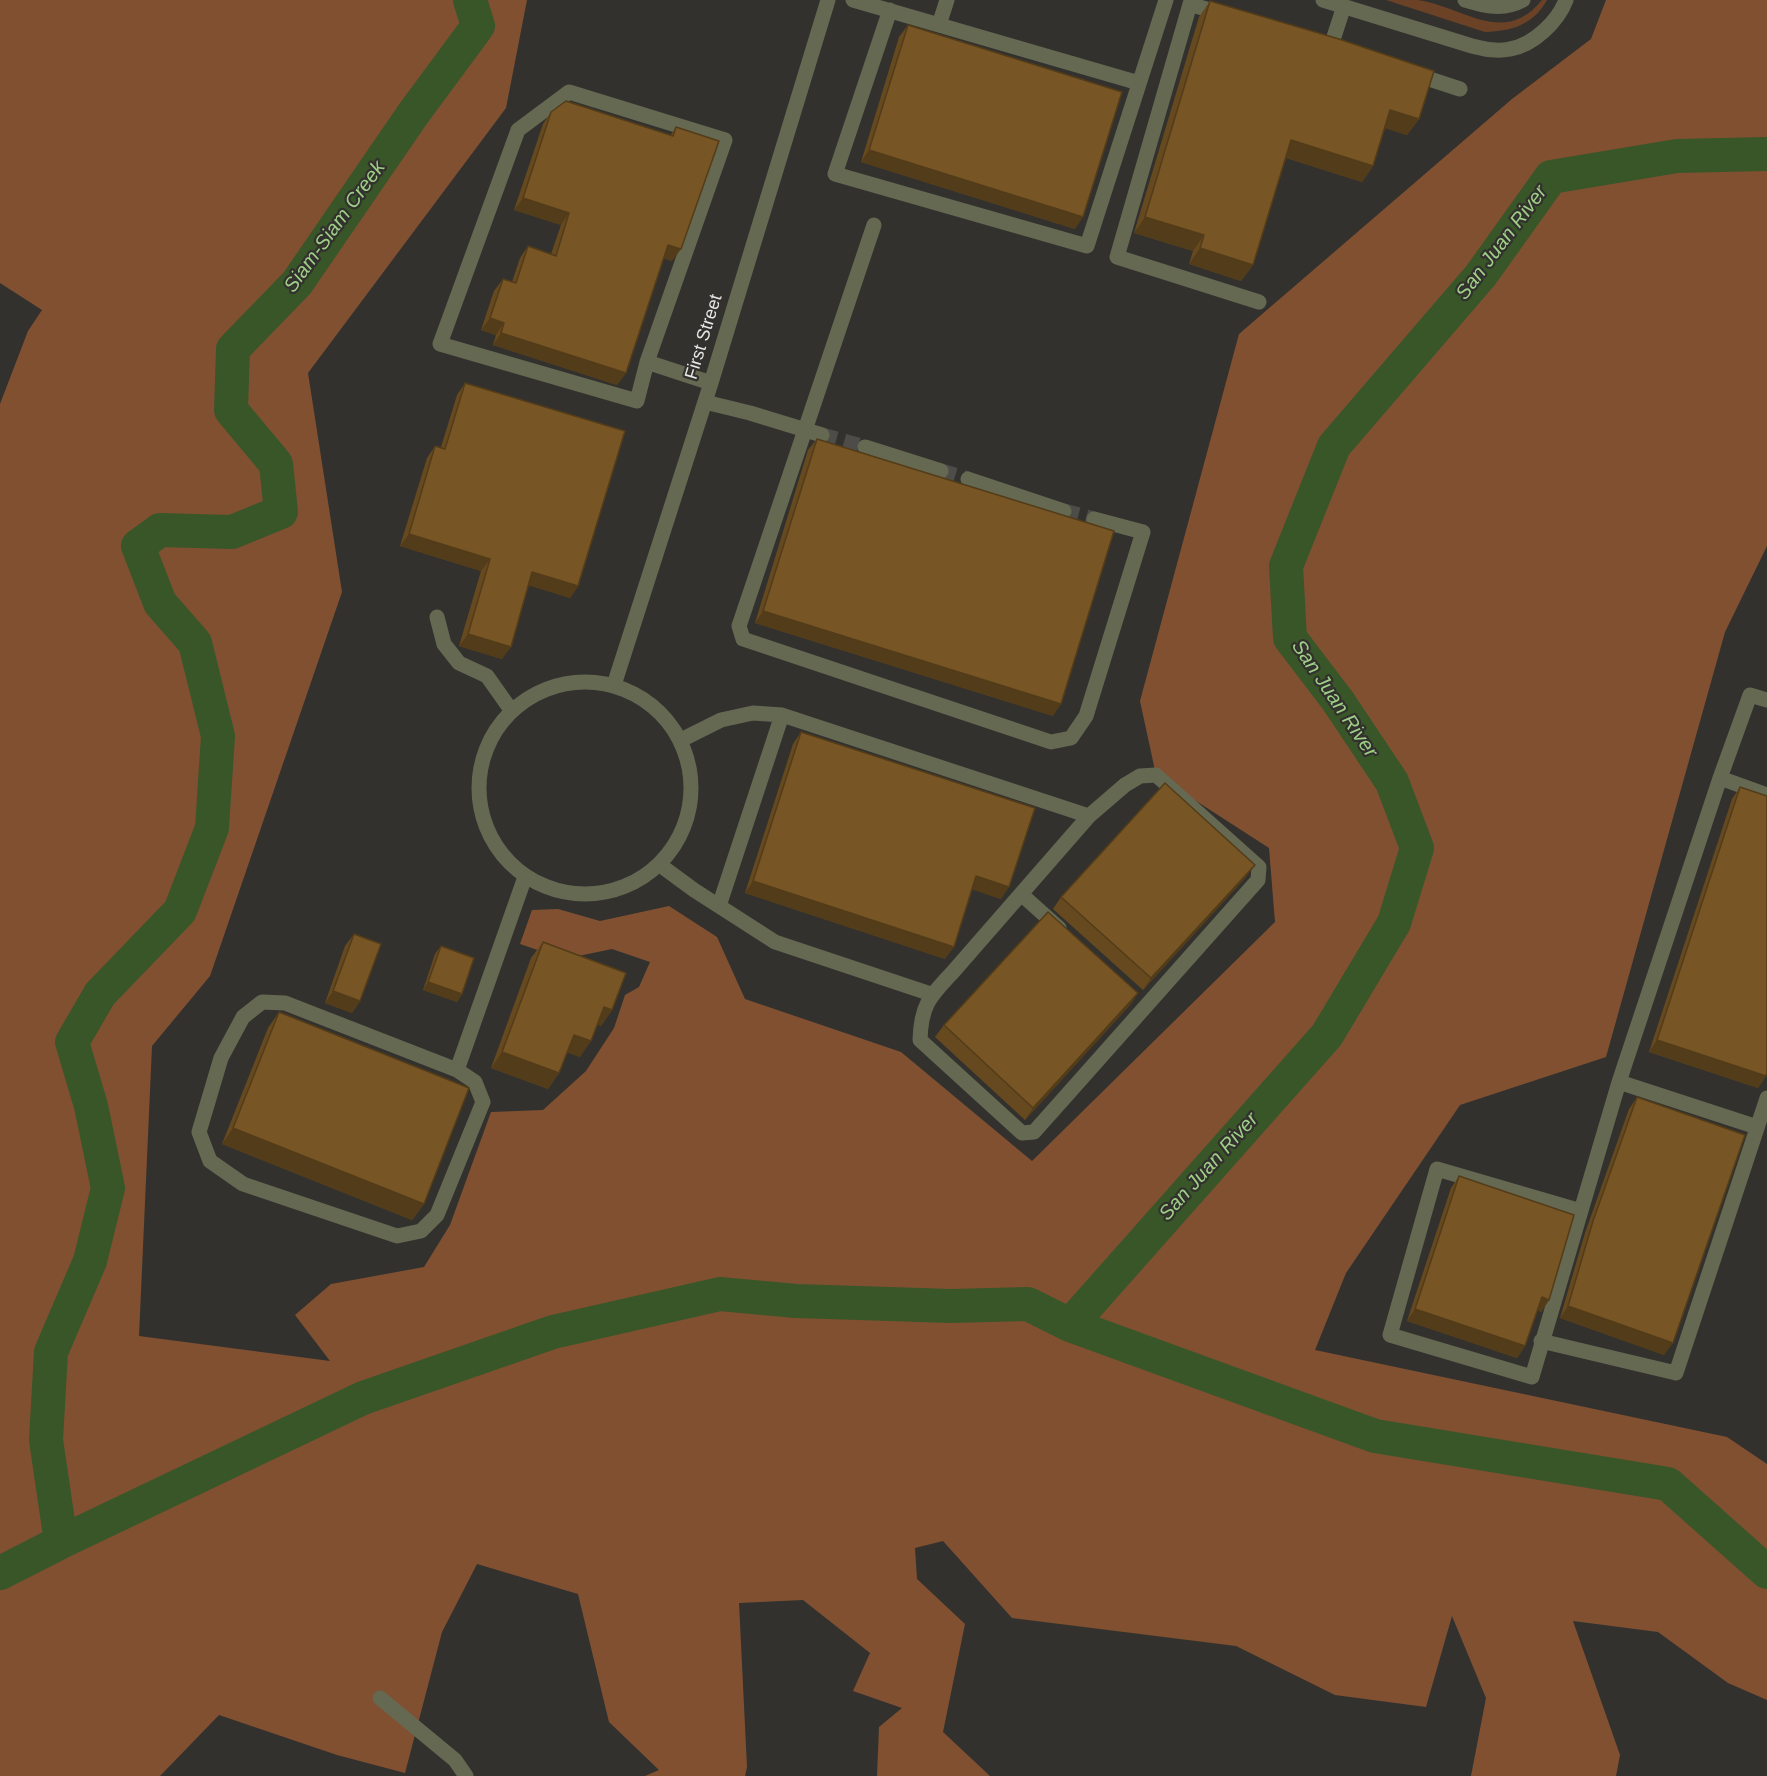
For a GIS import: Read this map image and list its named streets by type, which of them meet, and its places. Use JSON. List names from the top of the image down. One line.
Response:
{"streets":{"street":["First Street"]},"water":["Siam-Siam Creek","San Juan River"]}
